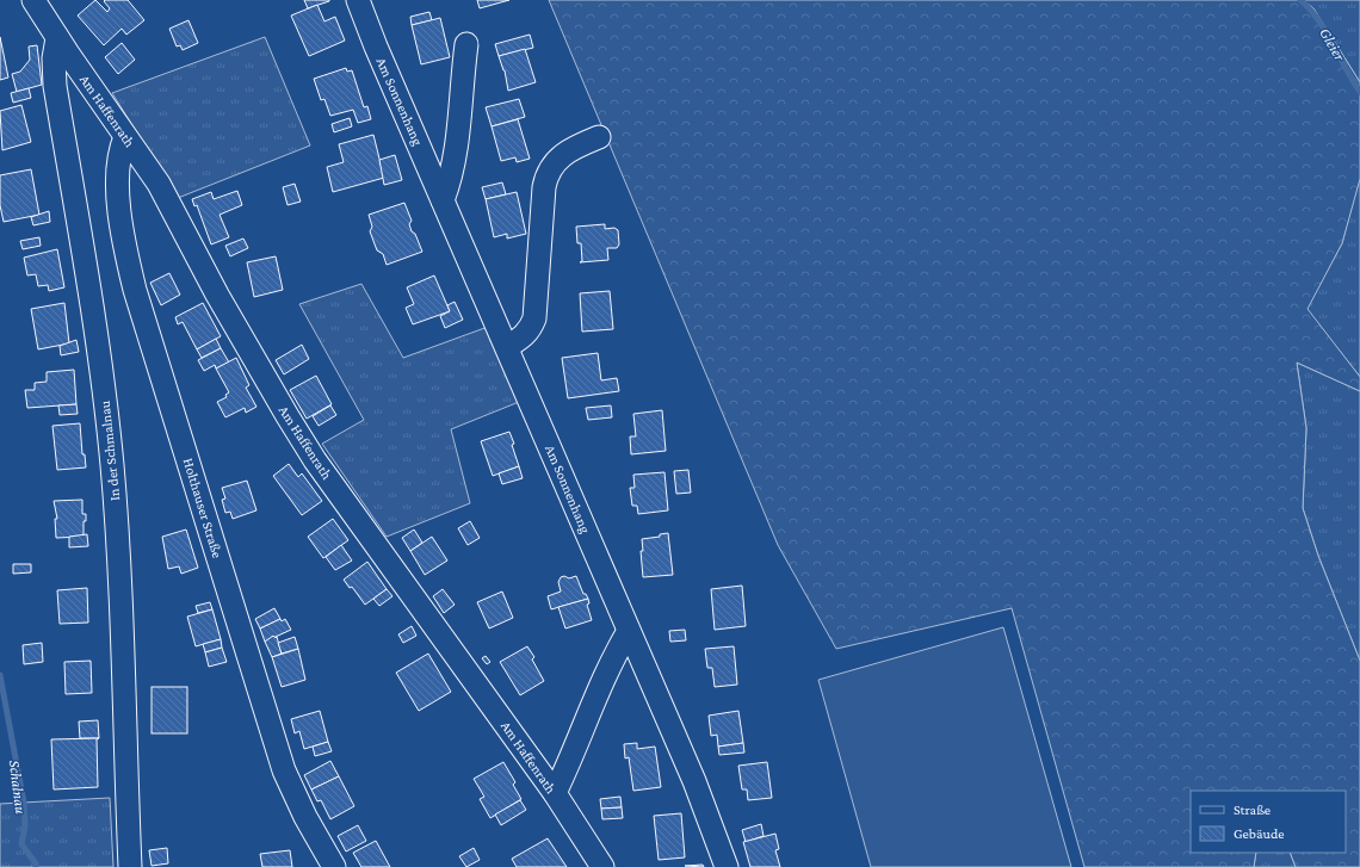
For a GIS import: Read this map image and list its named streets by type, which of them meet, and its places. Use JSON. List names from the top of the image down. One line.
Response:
{"streets":{"street":["Am Sonnenhang","Am Haffenrath","In der Schmalnau","Holthauser Straße"]},"crossings":[["Am Haffenrath","In der Schmalnau"],["Am Haffenrath","Holthauser Straße"]],"water":["Gleier","Schalnau"],"legend":["Straße","Gebäude"]}
